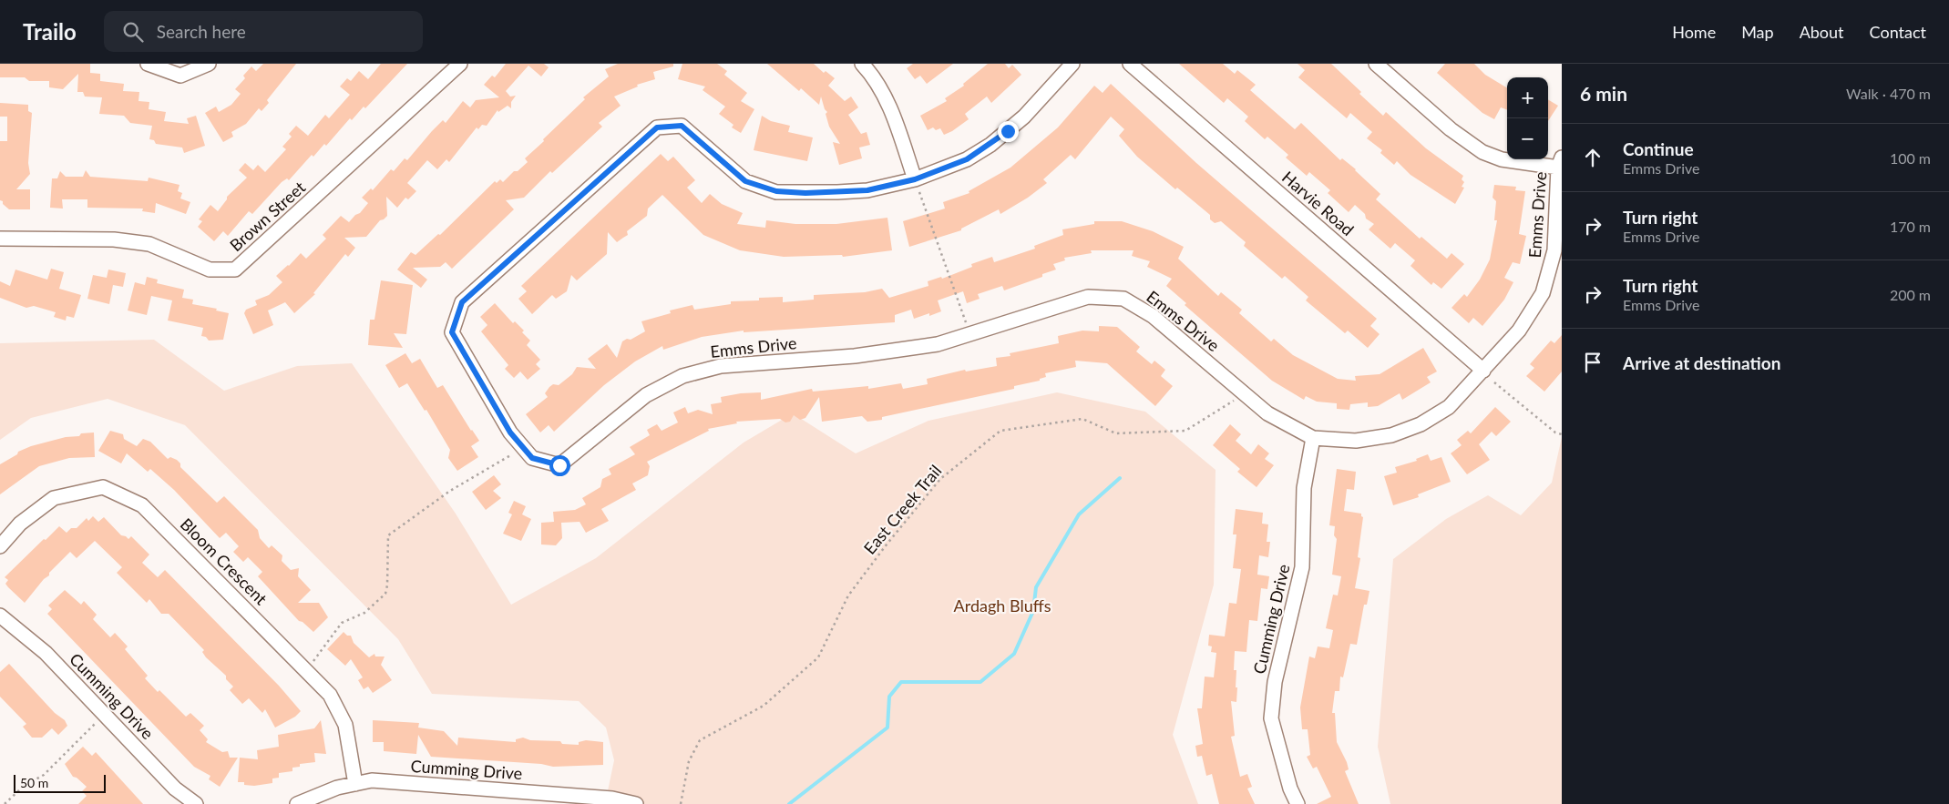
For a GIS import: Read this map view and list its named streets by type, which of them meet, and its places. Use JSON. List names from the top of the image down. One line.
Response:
{"streets":{"street":["Harvie Road","Emms Drive","Brown Street","Bloom Crescent","Cumming Drive"],"path":["East Creek Trail"]},"crossings":[["Harvie Road","Emms Drive"],["Emms Drive","East Creek Trail"],["Emms Drive","Cumming Drive"],["Bloom Crescent","Cumming Drive"]],"parks":["Ardagh Bluffs"],"scale_bar":"50 m","page":{"header":"Trailo","search":"Search here","nav":["Home","Map","About","Contact"],"heading":["6 min","Walk · 470 m"],"map_buttons":["+","−"],"list":[["Continue","Emms Drive","100 m"],["Turn right","Emms Drive","170 m"],["Turn right","Emms Drive","200 m"],"Arrive at destination"],"scale":"50 m"}}
